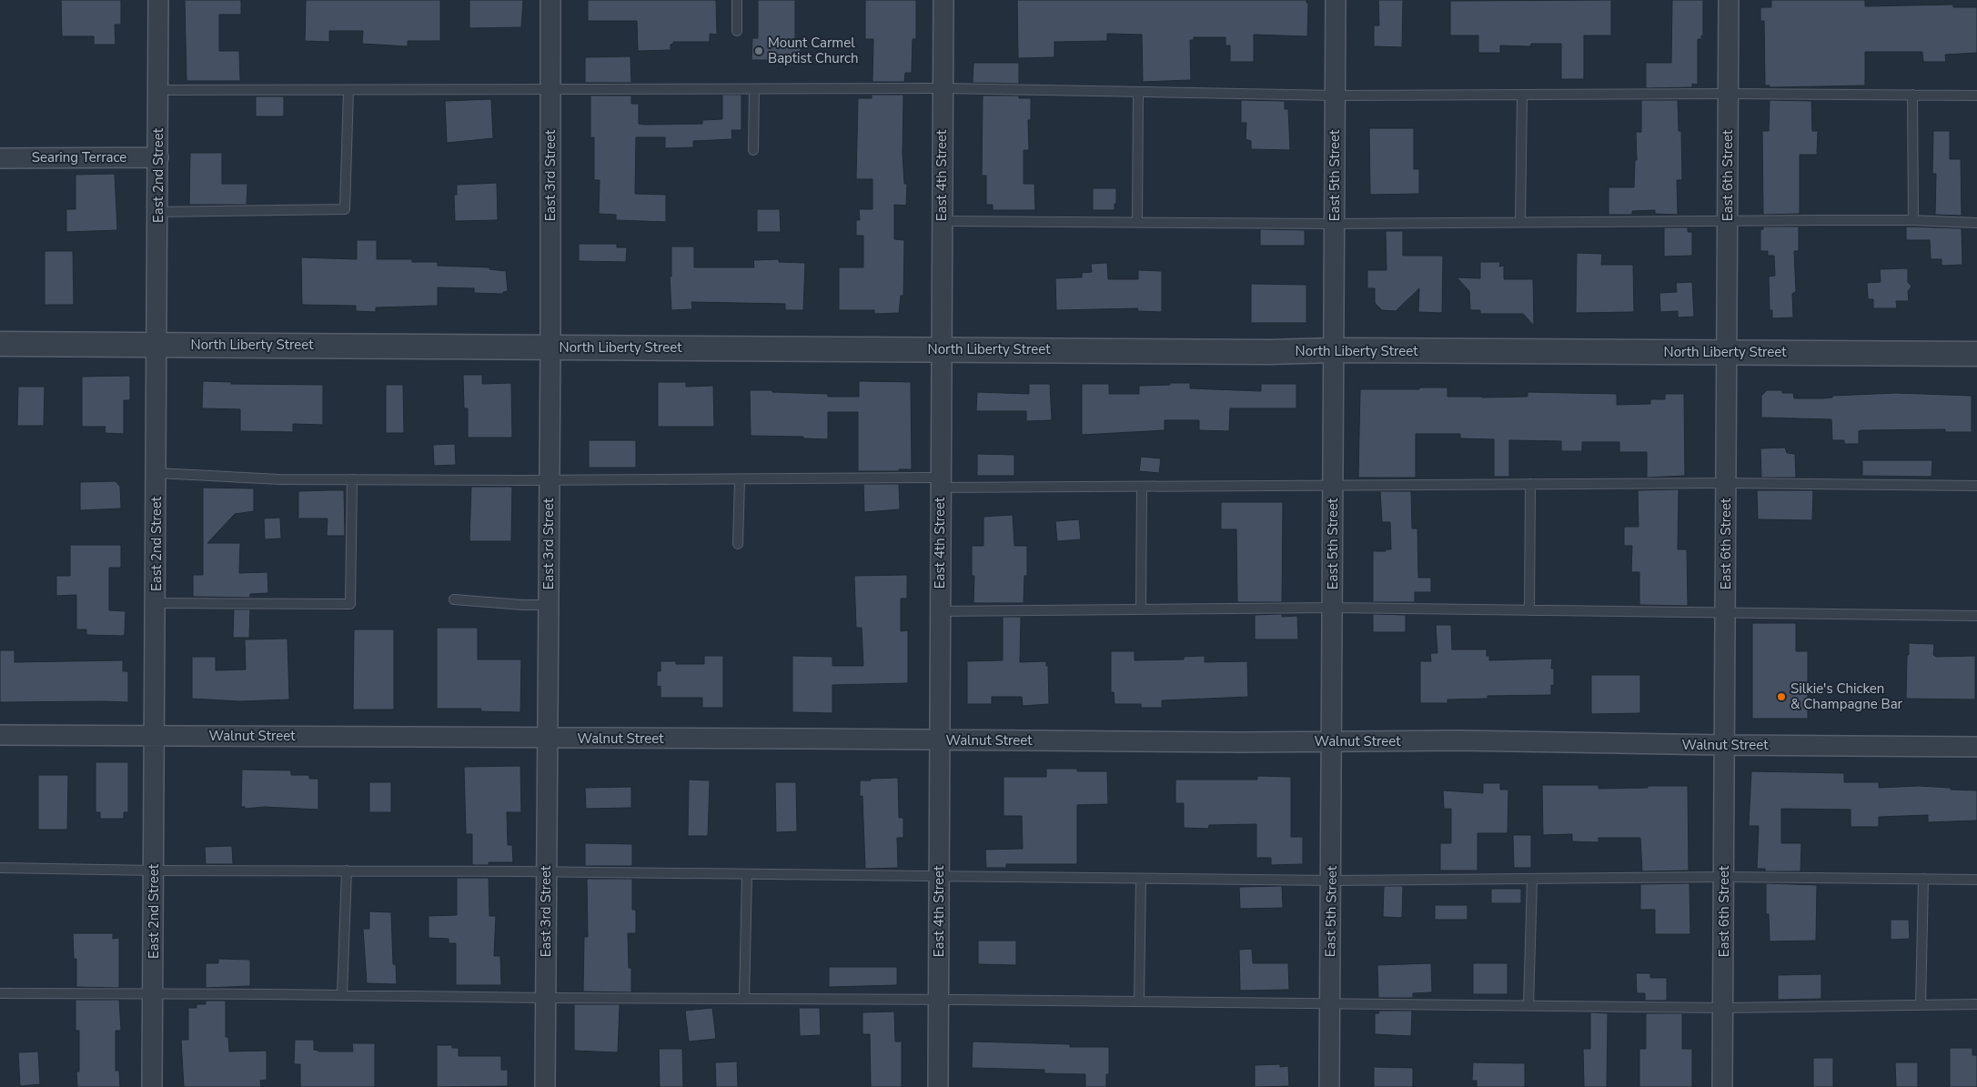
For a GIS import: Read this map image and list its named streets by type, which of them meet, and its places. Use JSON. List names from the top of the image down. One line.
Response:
{"streets":{"street":["Searing Terrace","East 2nd Street","East 3rd Street","East 4th Street","East 5th Street","East 6th Street","North Liberty Street","Walnut Street"]},"crossings":[["Searing Terrace","East 2nd Street"],["East 2nd Street","North Liberty Street"],["East 2nd Street","Walnut Street"],["East 3rd Street","North Liberty Street"],["East 3rd Street","Walnut Street"],["East 4th Street","North Liberty Street"],["East 4th Street","Walnut Street"],["East 5th Street","North Liberty Street"],["East 5th Street","Walnut Street"],["East 6th Street","North Liberty Street"],["East 6th Street","Walnut Street"]],"places":["Mount Carmel Baptist Church","Silkie's Chicken & Champagne Bar"]}
